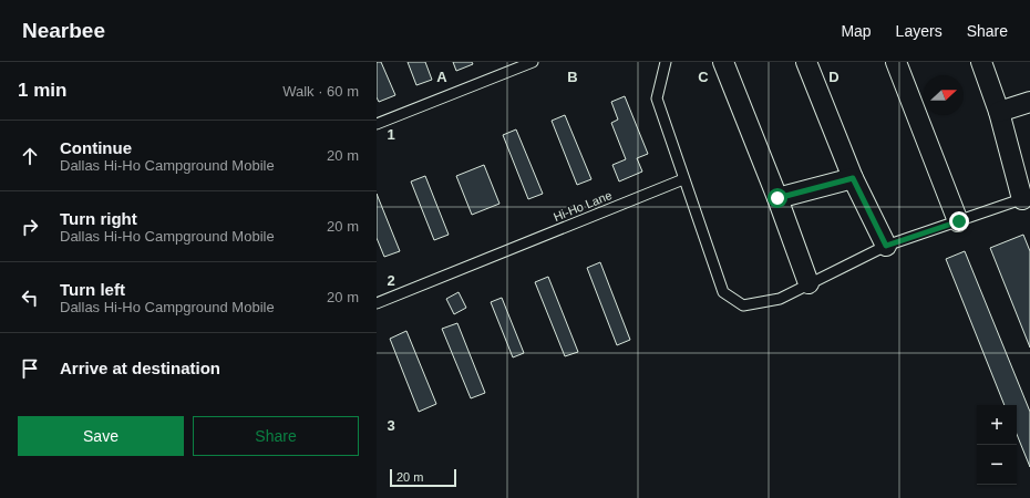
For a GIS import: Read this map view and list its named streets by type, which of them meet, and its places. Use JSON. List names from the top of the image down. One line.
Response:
{"streets":{"lane":["Hi-Ho Lane"]},"scale_bar":"20 m","north":"right","page":{"header":"Nearbee","nav":["Map","Layers","Share"],"heading":["1 min","Walk · 60 m"],"list":[["Continue","Dallas Hi-Ho Campground Mobile","20 m"],["Turn right","Dallas Hi-Ho Campground Mobile","20 m"],["Turn left","Dallas Hi-Ho Campground Mobile","20 m"],"Arrive at destination"],"buttons":["Save","Share"],"map_buttons":["+","−"],"scale":"20 m"},"grid":{"columns":["A","B","C","D"],"rows":["1","2","3"]}}
